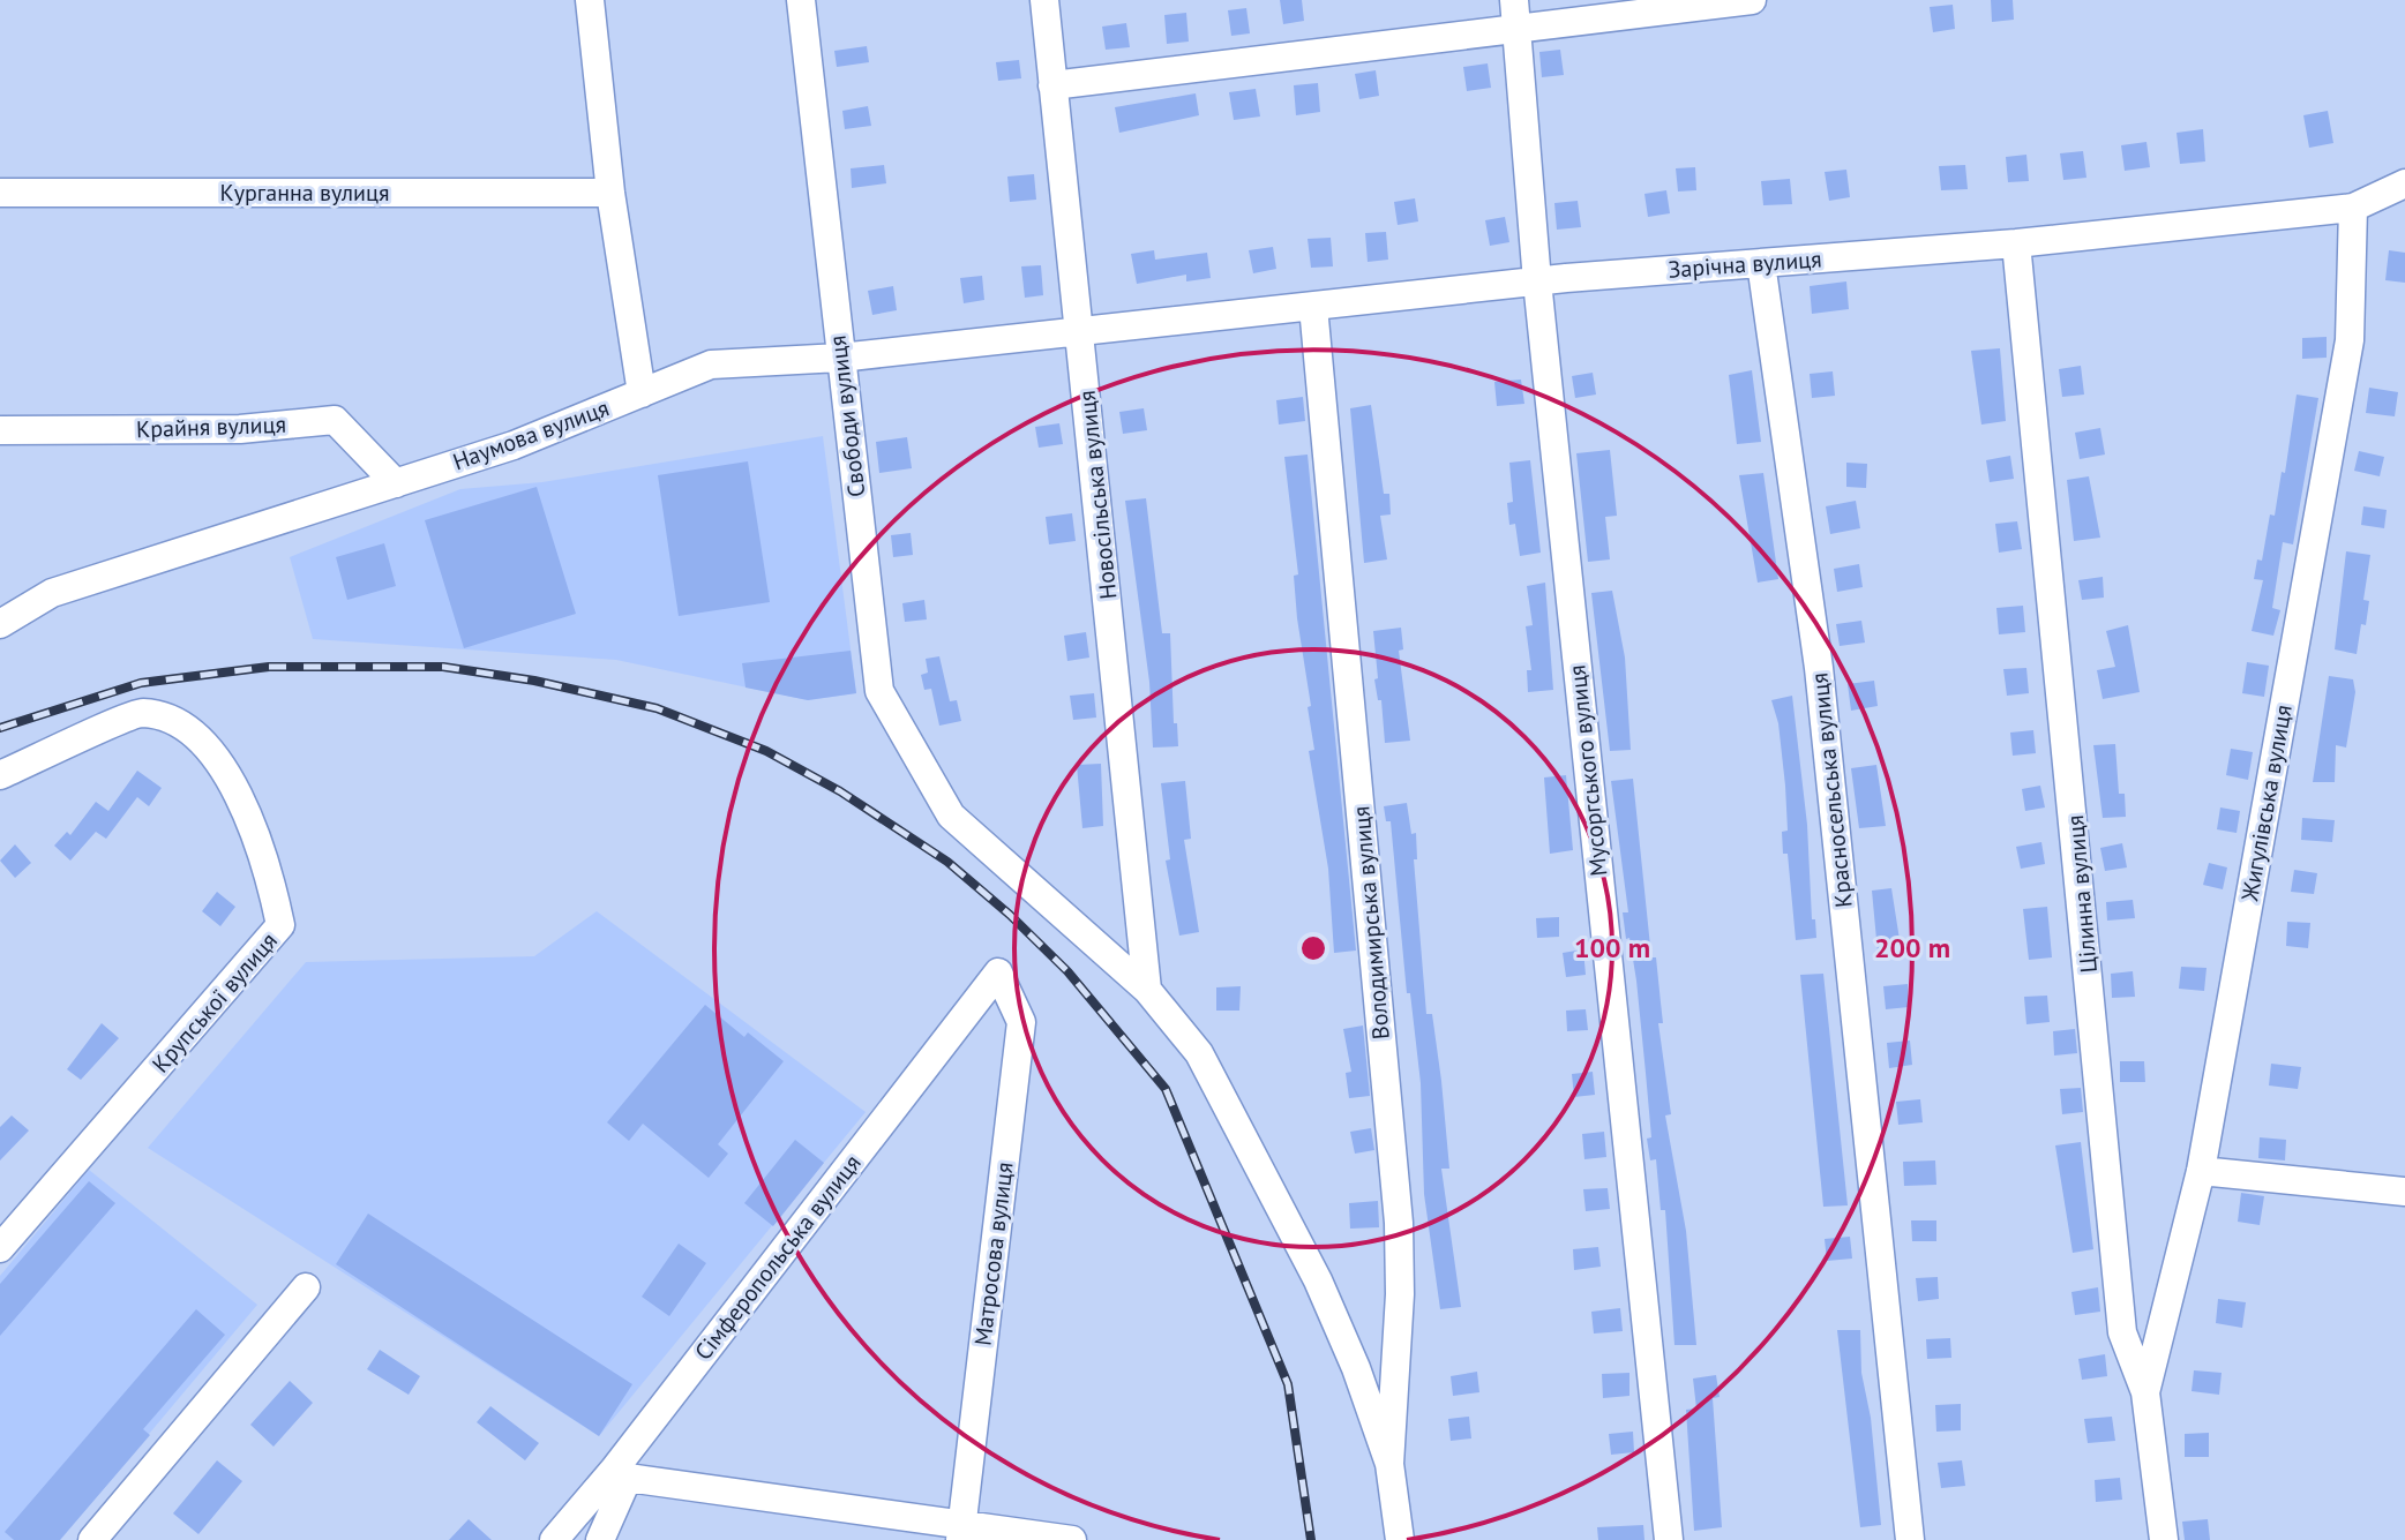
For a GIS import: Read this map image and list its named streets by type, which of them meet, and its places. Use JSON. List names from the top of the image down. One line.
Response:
{"streets":{"street":["Курганна вулиця","Зарічна вулиця","Свободи вулиця","Крайня вулиця","Наумова вулиця","Новосільська вулиця","Мусоргського вулиця","Красносельська вулиця","Жигулівська вулиця","Цілинна вулиця","Володимирська вулиця","Крупської вулиця","Матросова вулиця","Сімферопольська вулиця"]},"crossings":[["Зарічна вулиця","Наумова вулиця"],["Зарічна вулиця","Новосільська вулиця"],["Зарічна вулиця","Мусоргського вулиця"],["Зарічна вулиця","Красносельська вулиця"],["Зарічна вулиця","Жигулівська вулиця"],["Зарічна вулиця","Цілинна вулиця"],["Зарічна вулиця","Володимирська вулиця"],["Свободи вулиця","Наумова вулиця"],["Свободи вулиця","Новосільська вулиця"],["Свободи вулиця","Володимирська вулиця"],["Крайня вулиця","Наумова вулиця"],["Наумова вулиця","Новосільська вулиця"],["Жигулівська вулиця","Цілинна вулиця"],["Матросова вулиця","Сімферопольська вулиця"]],"rings":["100 m","200 m"]}
